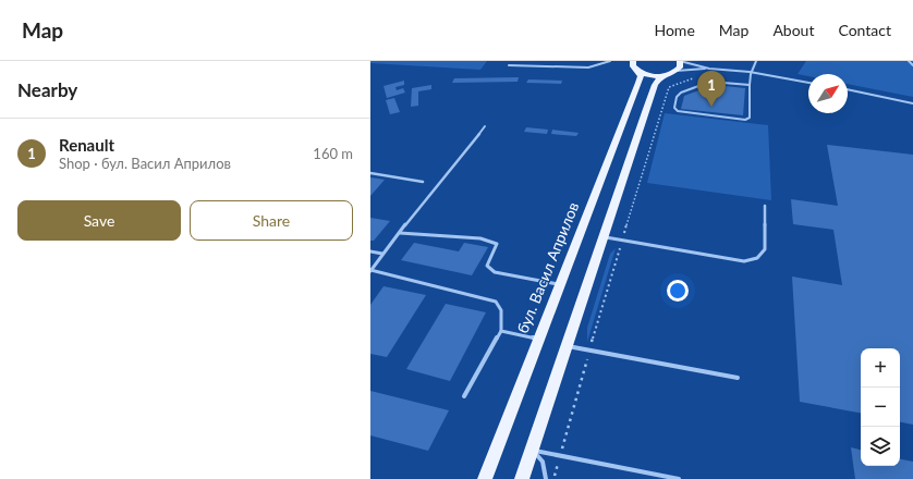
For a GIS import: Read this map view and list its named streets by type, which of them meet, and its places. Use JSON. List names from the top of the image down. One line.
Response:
{"streets":{"main road":["бул. Васил Априлов"]},"north":"top right","page":{"header":"Map","nav":["Home","Map","About","Contact"],"heading":"Nearby","pins":"1","list":[{"mark":"1","name":"Renault","note":"Shop · бул. Васил Априлов","value":"160 m"}],"buttons":["Save","Share"],"map_buttons":["+","−"]}}
